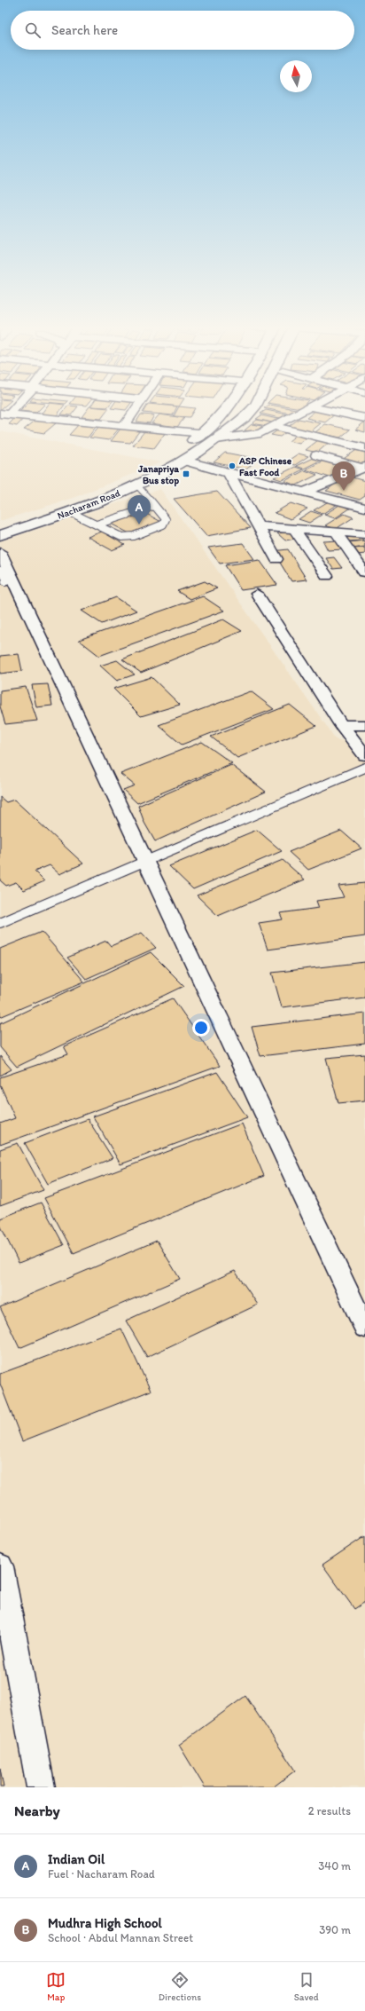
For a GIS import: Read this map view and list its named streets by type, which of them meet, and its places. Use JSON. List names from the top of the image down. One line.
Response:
{"streets":{"main road":["Nacharam Road"]},"places":{"other":["ASP Chinese Fast Food"],"transit":["Janapriya Bus stop"]},"north":"top","page":{"search":"Search here","pins":["B","A"],"heading":["Nearby","2 results"],"list":[{"mark":"A","name":"Indian Oil","note":"Fuel · Nacharam Road","value":"340 m"},{"mark":"B","name":"Mudhra High School","note":"School · Abdul Mannan Street","value":"390 m"}],"nav":["Map","Directions","Saved"]}}
